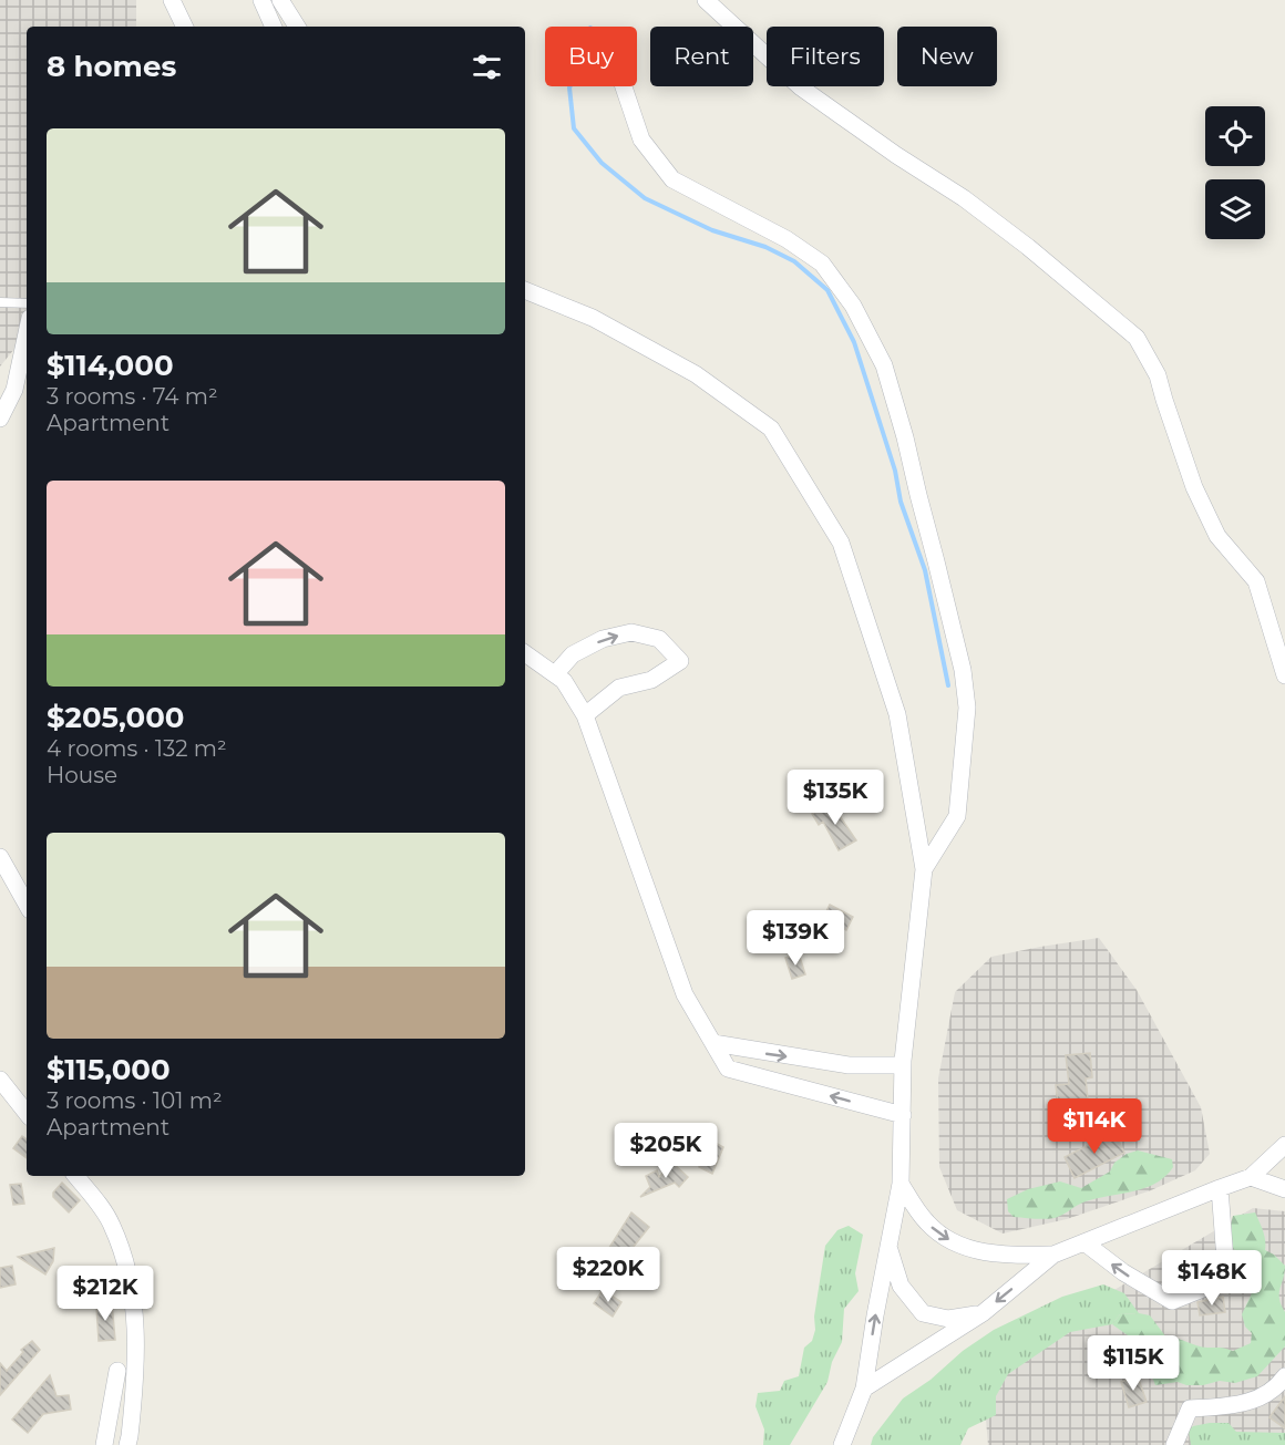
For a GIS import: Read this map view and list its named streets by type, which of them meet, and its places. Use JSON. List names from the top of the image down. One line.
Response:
{"page":{"chip":["Buy","Rent","Filters","New"],"heading":"8 homes","list":[{"name":"$114,000","note":"3 rooms · 74 m² · Apartment"},{"name":"$205,000","note":"4 rooms · 132 m² · House"},{"name":"$115,000","note":"3 rooms · 101 m² · Apartment"}],"price":["$135K","$139K","$114K","$205K","$220K","$148K","$212K","$115K"]}}
